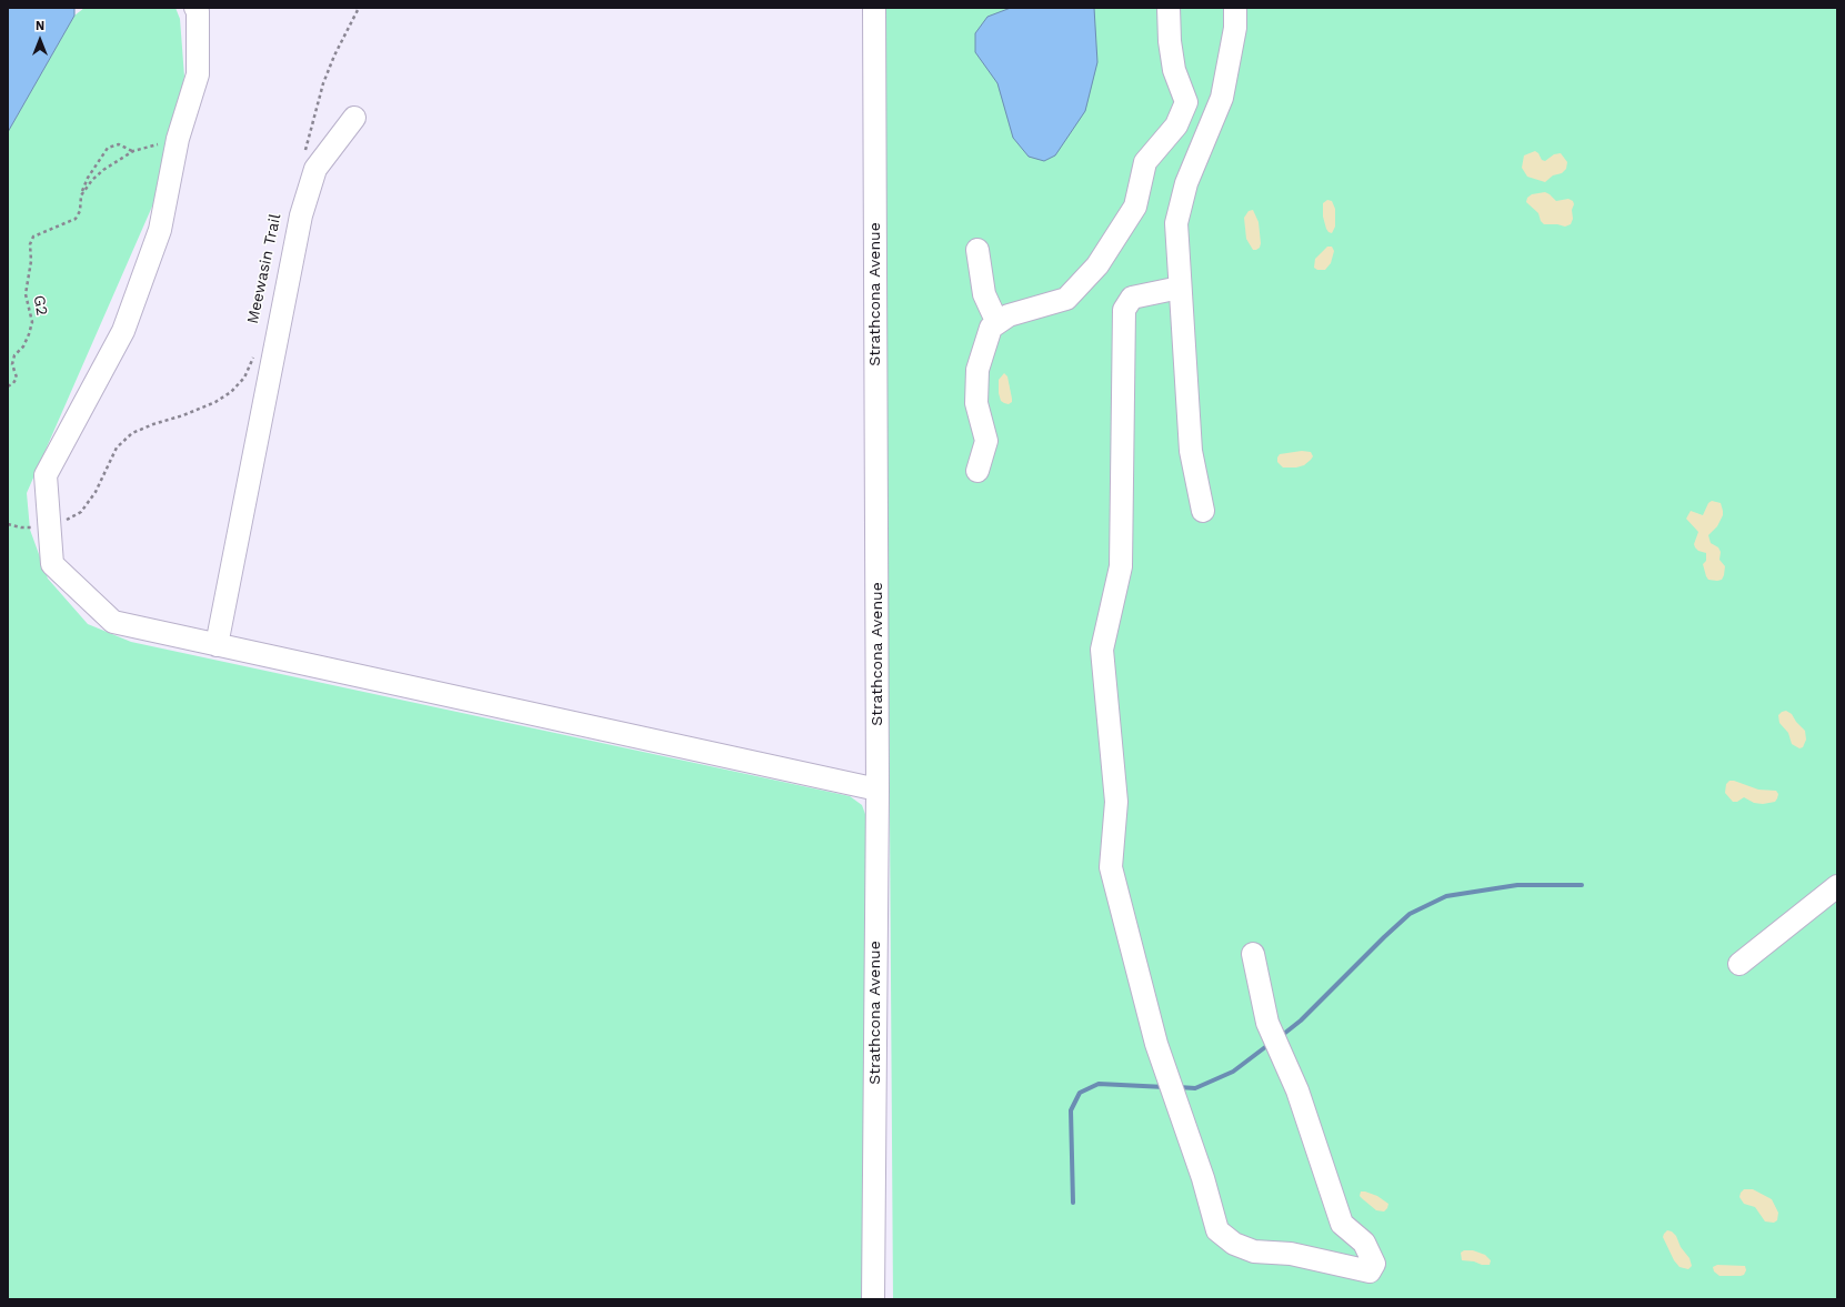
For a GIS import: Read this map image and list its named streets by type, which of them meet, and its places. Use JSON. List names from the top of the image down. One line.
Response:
{"streets":{"lane":["Strathcona Avenue"],"path":["G2"]},"north":"top"}
